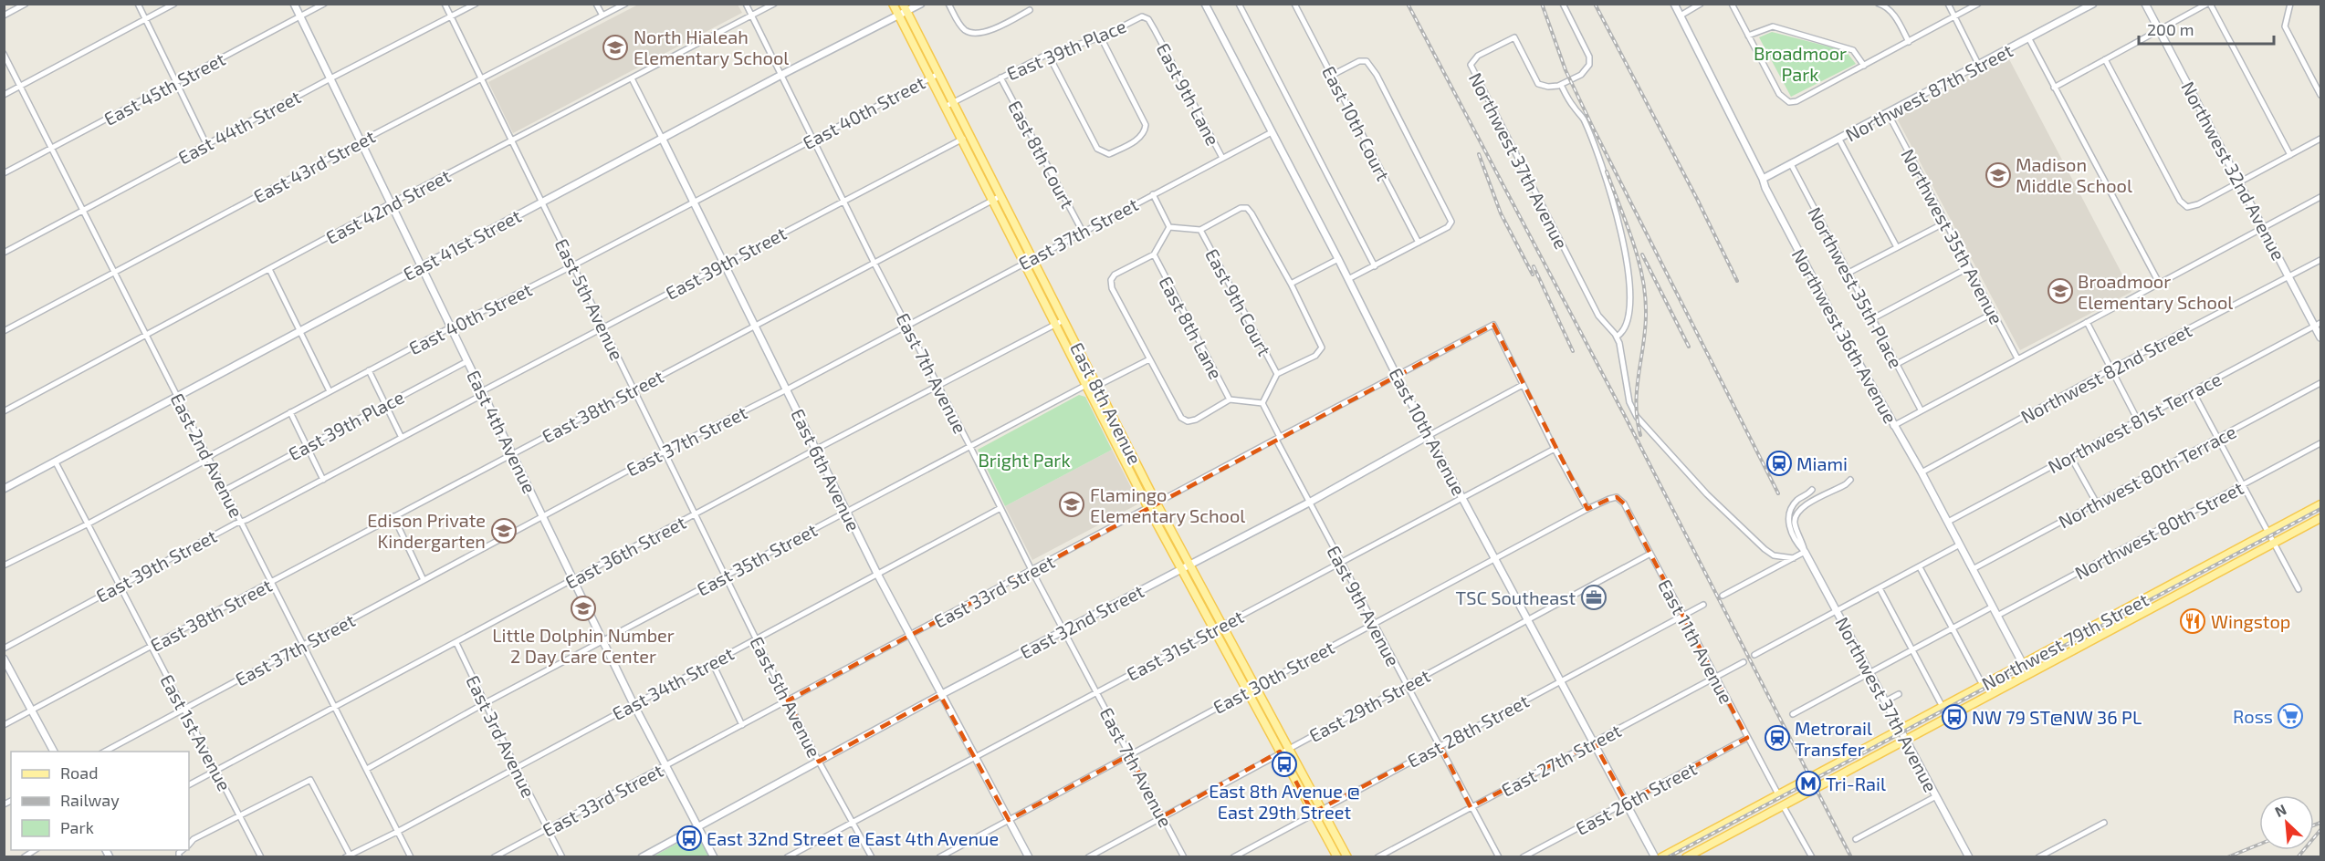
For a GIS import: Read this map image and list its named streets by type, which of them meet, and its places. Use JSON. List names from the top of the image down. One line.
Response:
{"streets":{"main road":["East 8th Avenue","Northwest 79th Street"],"street":["East 39th Place","East 45th Street","Northwest 87th Street","East 9th Lane","East 40th Street","East 10th Court","East 44th Street","East 8th Court","Northwest 37th Avenue","East 43rd Street","Northwest 32nd Avenue","East 42nd Street","East 37th Street","Northwest 35th Avenue","East 41st Street","East 39th Street","Northwest 35th Place","East 5th Avenue","East 9th Court","East 8th Lane","Northwest 36th Avenue","East 7th Avenue","Northwest 82nd Street","East 38th Street","Northwest 81st Terrace","East 4th Avenue","East 10th Avenue","East 2nd Avenue","East 6th Avenue","Northwest 80th Terrace","Northwest 80th Street","East 36th Street","East 35th Street","East 33rd Street","East 9th Avenue","East 32nd Street","East 11th Avenue","East 31st Street","East 30th Street","East 34th Street","East 29th Street","East 28th Street","East 1st Avenue","East 3rd Avenue","East 27th Street","East 26th Street"]},"crossings":[["East 39th Place","East 9th Lane"],["East 39th Place","East 8th Court"],["East 39th Place","East 8th Avenue"],["East 39th Place","East 4th Avenue"],["East 39th Place","East 2nd Avenue"],["East 45th Street","East 4th Avenue"],["East 45th Street","East 2nd Avenue"],["Northwest 87th Street","Northwest 35th Avenue"],["Northwest 87th Street","Northwest 35th Place"],["Northwest 87th Street","Northwest 36th Avenue"],["East 9th Lane","East 37th Street"],["East 40th Street","East 5th Avenue"],["East 40th Street","East 7th Avenue"],["East 40th Street","East 8th Avenue"],["East 40th Street","East 4th Avenue"],["East 40th Street","East 2nd Avenue"],["East 40th Street","East 6th Avenue"],["East 40th Street","East 1st Avenue"],["East 44th Street","East 5th Avenue"],["East 44th Street","East 4th Avenue"],["East 44th Street","East 2nd Avenue"],["East 8th Court","East 37th Street"],["Northwest 37th Avenue","Northwest 79th Street"],["East 43rd Street","East 5th Avenue"],["East 43rd Street","East 4th Avenue"],["East 43rd Street","East 2nd Avenue"],["Northwest 32nd Avenue","Northwest 82nd Street"],["Northwest 32nd Avenue","Northwest 81st Terrace"],["East 42nd Street","East 5th Avenue"],["East 42nd Street","East 7th Avenue"],["East 42nd Street","East 4th Avenue"],["East 42nd Street","East 2nd Avenue"],["East 42nd Street","East 6th Avenue"],["East 37th Street","East 5th Avenue"],["East 37th Street","East 7th Avenue"],["East 37th Street","East 8th Avenue"],["East 37th Street","East 4th Avenue"],["East 37th Street","East 10th Avenue"],["East 37th Street","East 2nd Avenue"],["East 37th Street","East 6th Avenue"],["East 37th Street","East 1st Avenue"],["East 41st Street","East 5th Avenue"],["East 41st Street","East 7th Avenue"],["East 41st Street","East 8th Avenue"],["East 41st Street","East 4th Avenue"],["East 41st Street","East 2nd Avenue"],["East 41st Street","East 6th Avenue"],["East 41st Street","East 1st Avenue"],["East 39th Street","East 5th Avenue"],["East 39th Street","East 7th Avenue"],["East 39th Street","East 8th Avenue"],["East 39th Street","East 4th Avenue"],["East 39th Street","East 2nd Avenue"],["East 39th Street","East 6th Avenue"],["East 39th Street","East 1st Avenue"],["East 5th Avenue","East 38th Street"],["East 5th Avenue","East 36th Street"],["East 5th Avenue","East 35th Street"],["East 5th Avenue","East 33rd Street"],["East 5th Avenue","East 32nd Street"],["East 5th Avenue","East 31st Street"],["East 5th Avenue","East 34th Street"],["Northwest 36th Avenue","Northwest 82nd Street"],["Northwest 36th Avenue","Northwest 81st Terrace"],["Northwest 36th Avenue","Northwest 80th Terrace"],["Northwest 36th Avenue","Northwest 80th Street"],["Northwest 36th Avenue","Northwest 79th Street"],["East 7th Avenue","East 38th Street"],["East 7th Avenue","East 36th Street"],["East 7th Avenue","East 35th Street"],["East 7th Avenue","East 33rd Street"],["East 7th Avenue","East 32nd Street"],["East 7th Avenue","East 31st Street"],["East 7th Avenue","East 30th Street"],["East 7th Avenue","East 34th Street"],["East 7th Avenue","East 29th Street"],["East 8th Avenue","East 38th Street"],["East 8th Avenue","East 36th Street"],["East 8th Avenue","East 35th Street"],["East 8th Avenue","East 33rd Street"],["East 8th Avenue","East 32nd Street"],["East 8th Avenue","East 31st Street"],["East 8th Avenue","East 30th Street"],["East 8th Avenue","East 29th Street"],["East 8th Avenue","East 28th Street"],["East 38th Street","East 4th Avenue"],["East 38th Street","East 2nd Avenue"],["East 38th Street","East 6th Avenue"],["East 38th Street","East 1st Avenue"],["East 4th Avenue","East 36th Street"],["East 4th Avenue","East 35th Street"],["East 4th Avenue","East 33rd Street"],["East 4th Avenue","East 32nd Street"],["East 4th Avenue","East 34th Street"],["East 10th Avenue","East 33rd Street"],["East 10th Avenue","East 32nd Street"],["East 10th Avenue","East 31st Street"],["East 10th Avenue","East 30th Street"],["East 10th Avenue","East 29th Street"],["East 10th Avenue","East 28th Street"],["East 10th Avenue","East 27th Street"],["East 10th Avenue","East 26th Street"],["East 2nd Avenue","East 36th Street"],["East 2nd Avenue","East 35th Street"],["East 2nd Avenue","East 34th Street"],["East 6th Avenue","East 36th Street"],["East 6th Avenue","East 35th Street"],["East 6th Avenue","East 33rd Street"],["East 6th Avenue","East 32nd Street"],["East 6th Avenue","East 31st Street"],["East 6th Avenue","East 30th Street"],["East 6th Avenue","East 34th Street"],["East 36th Street","East 1st Avenue"],["East 36th Street","East 3rd Avenue"],["East 35th Street","East 3rd Avenue"],["East 33rd Street","East 9th Avenue"],["East 33rd Street","East 32nd Street"],["East 33rd Street","East 3rd Avenue"],["East 9th Avenue","East 32nd Street"],["East 9th Avenue","East 31st Street"],["East 9th Avenue","East 30th Street"],["East 9th Avenue","East 29th Street"],["East 9th Avenue","East 28th Street"],["East 9th Avenue","East 27th Street"],["East 11th Avenue","Northwest 79th Street"],["East 11th Avenue","East 30th Street"],["East 11th Avenue","East 29th Street"],["East 11th Avenue","East 28th Street"],["East 11th Avenue","East 27th Street"],["East 11th Avenue","East 26th Street"],["East 34th Street","East 3rd Avenue"]],"parks":["Broadmoor Park","Bright Park"],"places":{"school or university":["North Hialeah Elementary School","Madison Middle School","Broadmoor Elementary School","Flamingo Elementary School","Edison Private Kindergarten","Little Dolphin Number 2 Day Care Center"],"station":["Miami","Metrorail Transfer"],"office":["TSC Southeast"],"restaurant":["Wingstop"],"supermarket":["Ross"],"bus stop":["NW 79 ST@NW 36 PL","East 8th Avenue @ East 29th Street","East 32nd Street @ East 4th Avenue"],"metro station":["Tri-Rail"]},"legend":["Road","Railway","Park"],"scale_bar":"200 m","north":"top left"}
